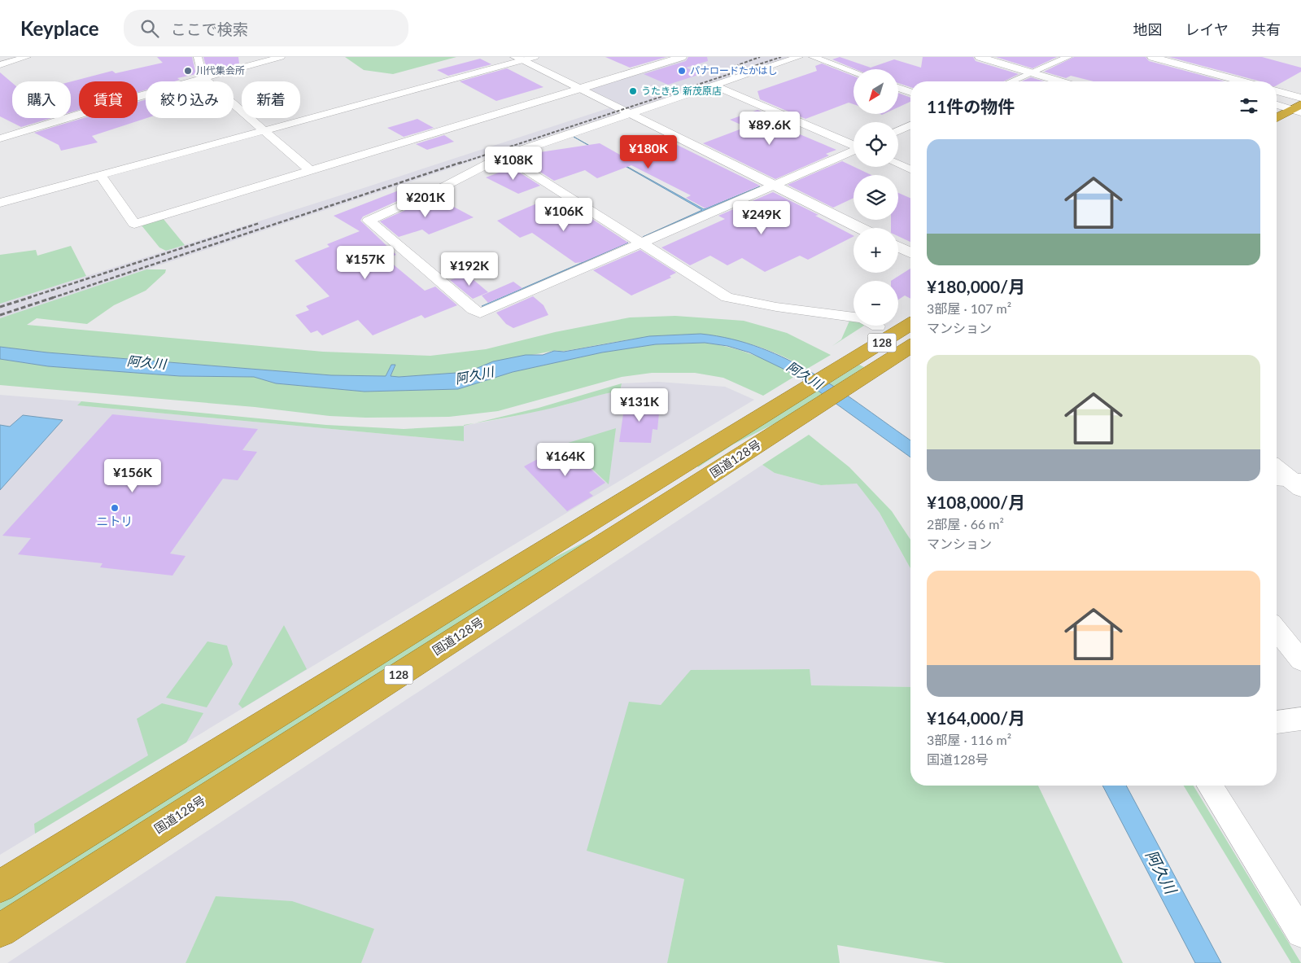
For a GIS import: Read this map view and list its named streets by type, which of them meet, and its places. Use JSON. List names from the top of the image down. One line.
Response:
{"streets":{"highway":["128","国道128号"]},"water":["阿久川"],"places":["川代集会所","パナロードたかはし","うたきち 新茂原店","ニトリ"],"north":"bottom left","page":{"header":"Keyplace","search":"ここで検索","nav":["地図","レイヤ","共有"],"map_buttons":["+","−"],"chip":["購入","賃貸","絞り込み","新着"],"heading":"11件の物件","price":["¥89.6K","¥180K","¥108K","¥201K","¥106K","¥249K","¥157K","¥192K","¥131K","¥164K","¥156K"],"list":[{"name":"¥180,000/月","note":"3部屋 · 107 m² · マンション"},{"name":"¥108,000/月","note":"2部屋 · 66 m² · マンション"},{"name":"¥164,000/月","note":"3部屋 · 116 m² · 国道128号"}]}}
